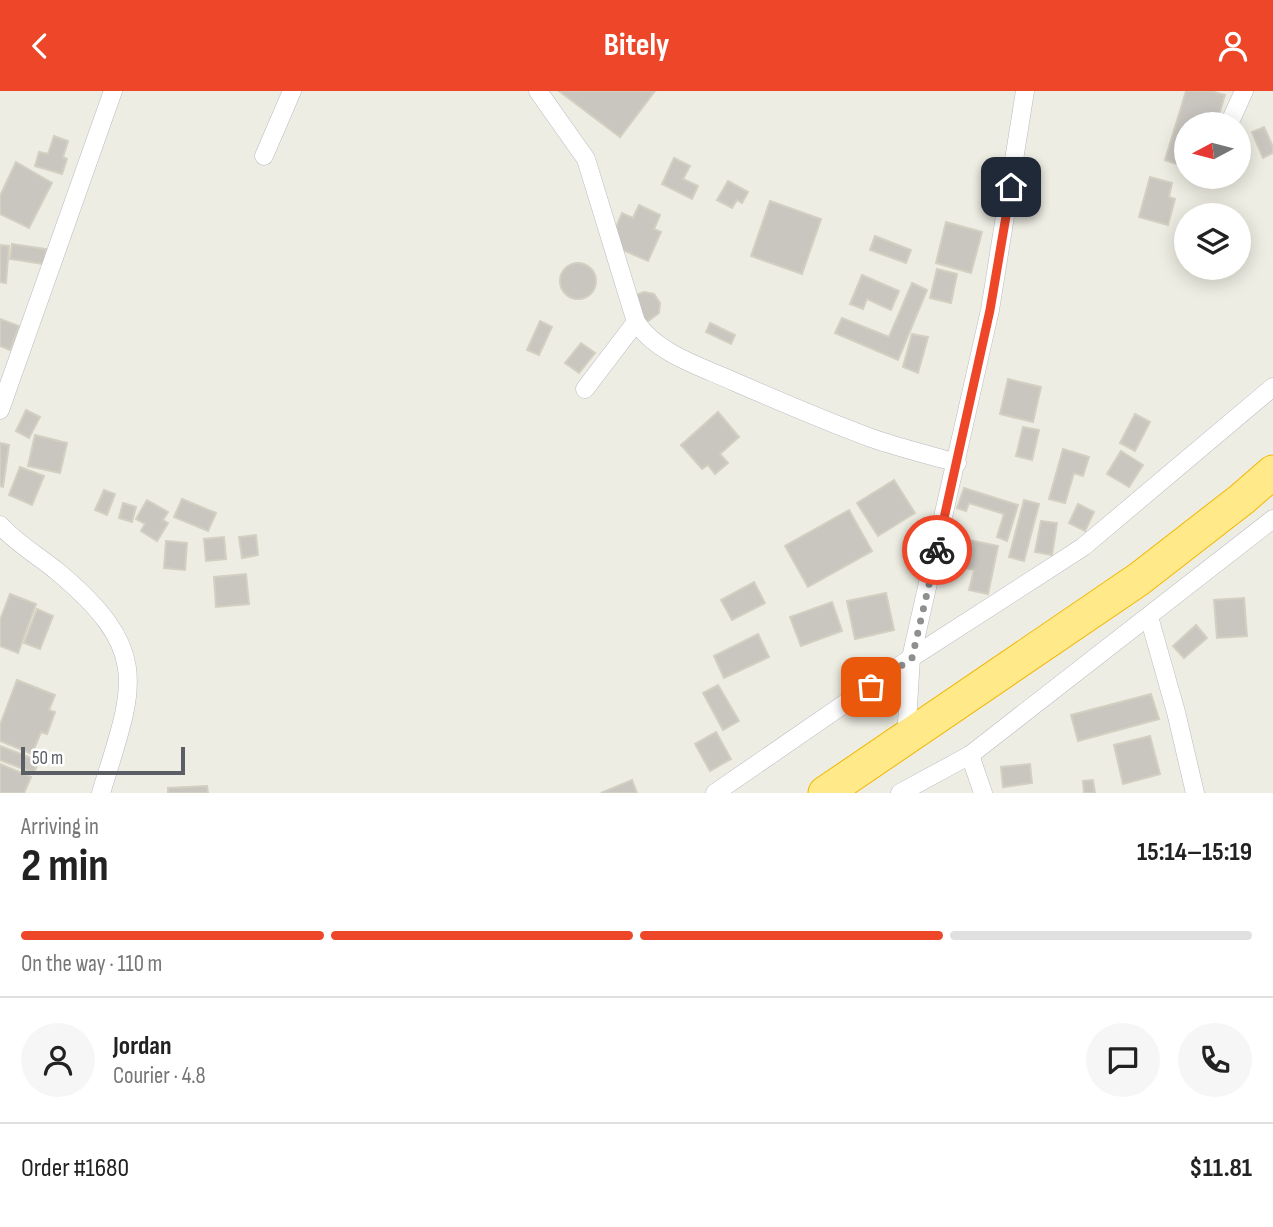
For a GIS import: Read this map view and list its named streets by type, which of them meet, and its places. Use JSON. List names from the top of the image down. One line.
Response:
{"scale_bar":"50 m","north":"left","page":{"header":"Bitely","scale":"50 m","heading":["2 min","Arriving in","15:14–15:19"],"panel":["Jordan","Courier · 4.8","Order #1680","$11.81"],"bar":"On the way · 110 m"}}
